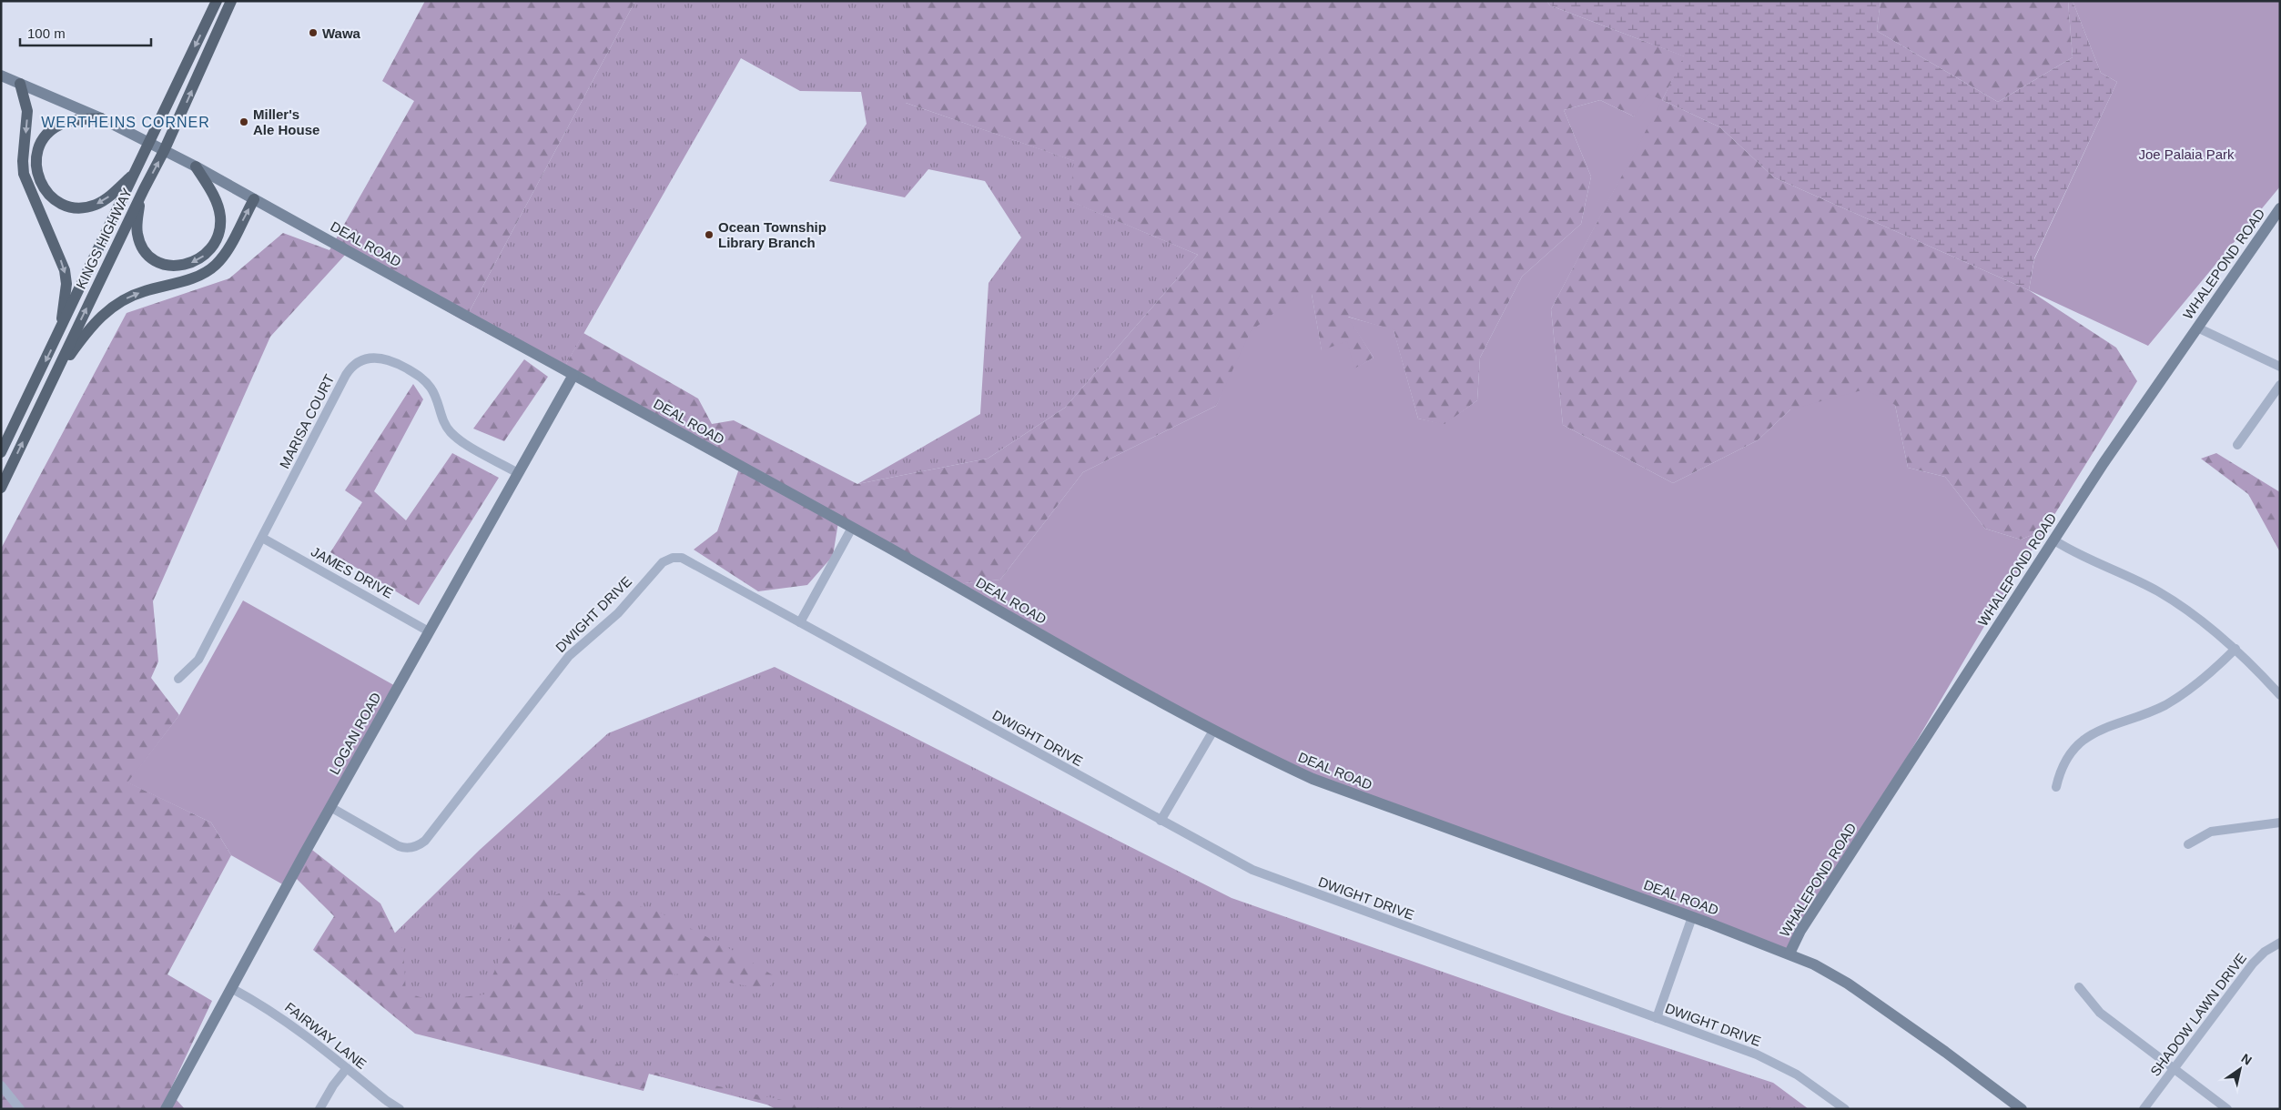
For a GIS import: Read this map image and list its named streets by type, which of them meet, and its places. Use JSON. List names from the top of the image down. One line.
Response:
{"streets":{"main road":["KINGS HIGHWAY"],"street":["DEAL ROAD","WHALEPOND ROAD","MARISA COURT","JAMES DRIVE","DWIGHT DRIVE","LOGAN ROAD","SHADOW LAWN DRIVE","FAIRWAY LANE"]},"crossings":[["KINGS HIGHWAY","DEAL ROAD"],["DEAL ROAD","WHALEPOND ROAD"],["DEAL ROAD","LOGAN ROAD"],["MARISA COURT","JAMES DRIVE"],["MARISA COURT","LOGAN ROAD"],["JAMES DRIVE","LOGAN ROAD"],["DWIGHT DRIVE","LOGAN ROAD"],["LOGAN ROAD","FAIRWAY LANE"]],"districts":["WERTHEINS CORNER"],"parks":["Joe Palaia Park"],"places":["Wawa","Miller's Ale House","Ocean Township Library Branch"],"scale_bar":"100 m","north":"top right"}
